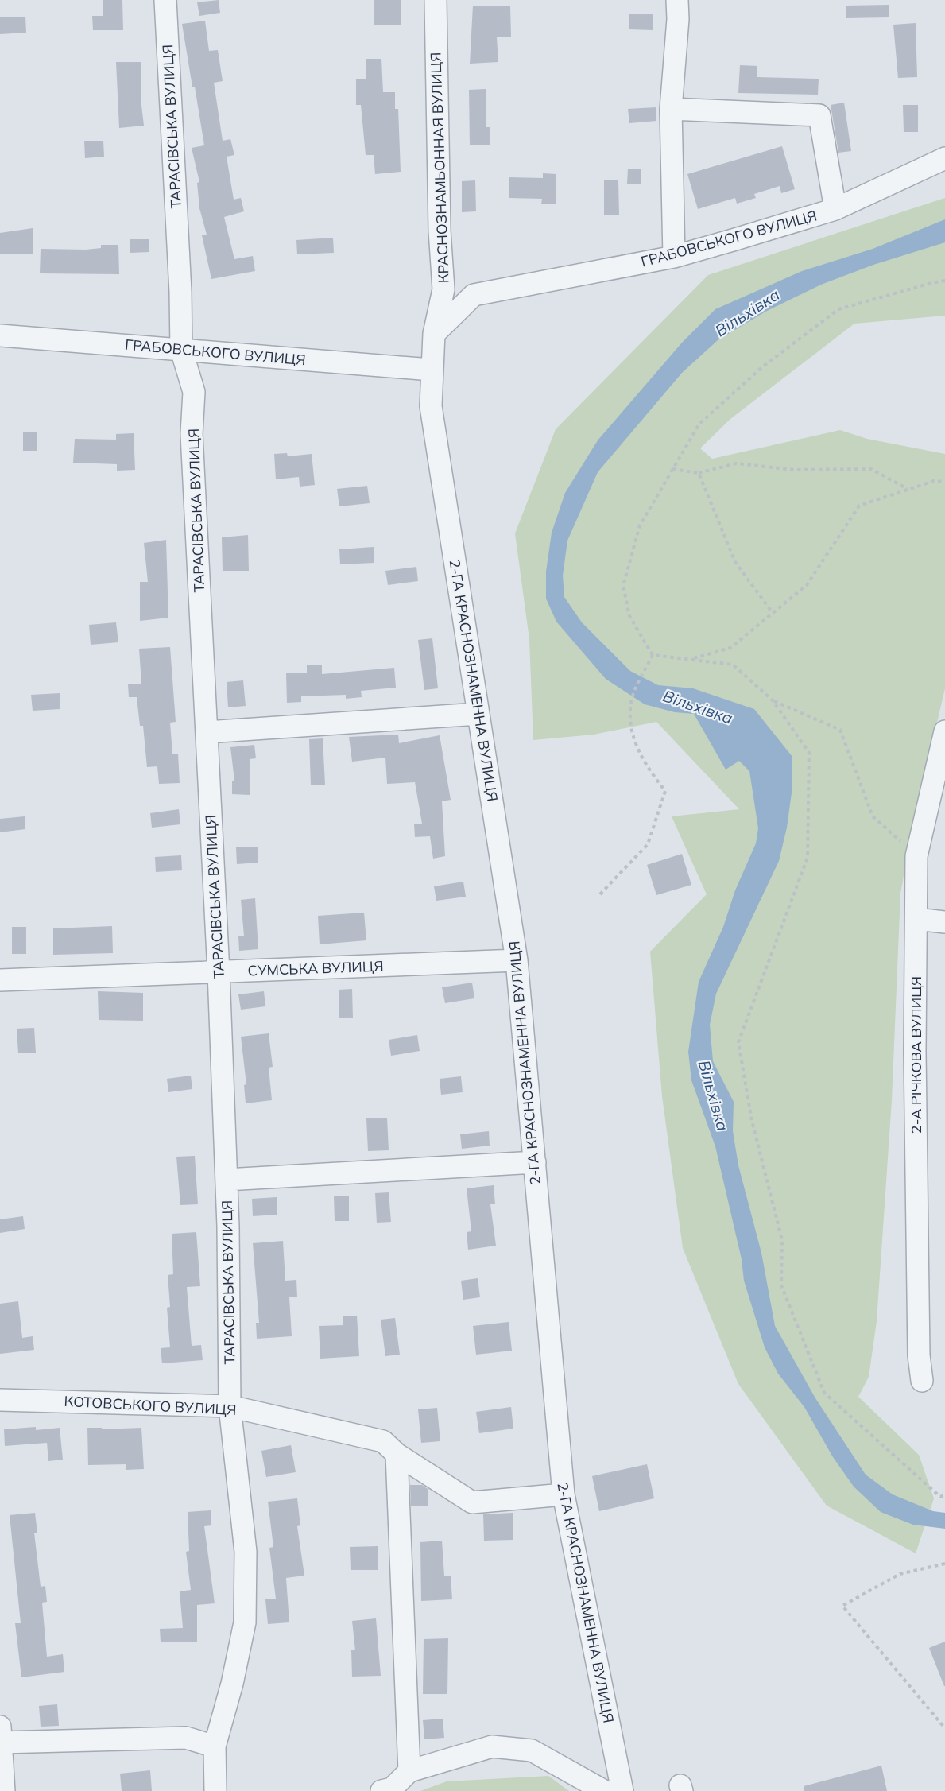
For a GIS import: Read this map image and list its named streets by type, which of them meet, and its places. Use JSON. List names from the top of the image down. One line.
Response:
{"streets":{"street":["ТАРАСІВСЬКА ВУЛИЦЯ","КРАСНОЗНАМЬОННАЯ ВУЛИЦЯ","ГРАБОВСЬКОГО ВУЛИЦЯ","2-ГА КРАСНОЗНАМЕННА ВУЛИЦЯ","СУМСЬКА ВУЛИЦЯ","2-А РІЧКОВА ВУЛИЦЯ","КОТОВСЬКОГО ВУЛИЦЯ"]},"crossings":[["ТАРАСІВСЬКА ВУЛИЦЯ","ГРАБОВСЬКОГО ВУЛИЦЯ"],["ТАРАСІВСЬКА ВУЛИЦЯ","СУМСЬКА ВУЛИЦЯ"],["ТАРАСІВСЬКА ВУЛИЦЯ","КОТОВСЬКОГО ВУЛИЦЯ"],["КРАСНОЗНАМЬОННАЯ ВУЛИЦЯ","ГРАБОВСЬКОГО ВУЛИЦЯ"],["КРАСНОЗНАМЬОННАЯ ВУЛИЦЯ","2-ГА КРАСНОЗНАМЕННА ВУЛИЦЯ"],["ГРАБОВСЬКОГО ВУЛИЦЯ","2-ГА КРАСНОЗНАМЕННА ВУЛИЦЯ"],["2-ГА КРАСНОЗНАМЕННА ВУЛИЦЯ","СУМСЬКА ВУЛИЦЯ"],["2-ГА КРАСНОЗНАМЕННА ВУЛИЦЯ","КОТОВСЬКОГО ВУЛИЦЯ"]],"water":["Вільхівка"]}
